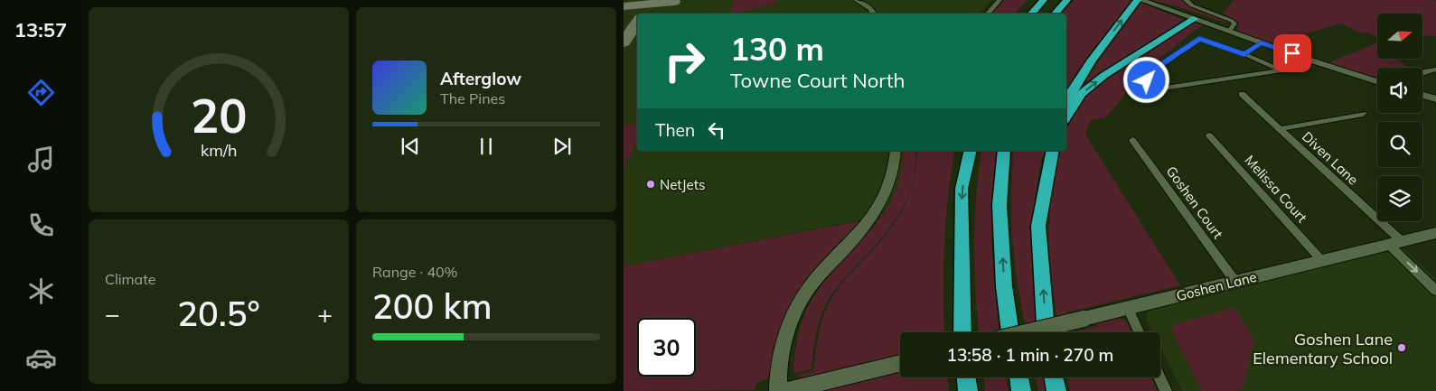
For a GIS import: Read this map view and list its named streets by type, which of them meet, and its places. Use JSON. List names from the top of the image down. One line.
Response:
{"streets":{"street":["Diven Lane","Melissa Court","Goshen Court","Goshen Lane"]},"crossings":[["Diven Lane","Goshen Lane"],["Melissa Court","Goshen Lane"],["Goshen Court","Goshen Lane"]],"places":["NetJets","Goshen Lane Elementary School"],"north":"right","page":{"tabs":"13:57","turn":["130 m","Towne Court North"],"song":["Afterglow","The Pines"],"then":"Then","tile":["Climate",["Range · 40%","200 km"]],"heat":["−","20.5°","+"],"limit":"30","trip":"13:58 · 1 min · 270 m","gauge":["20","km/h"]}}
